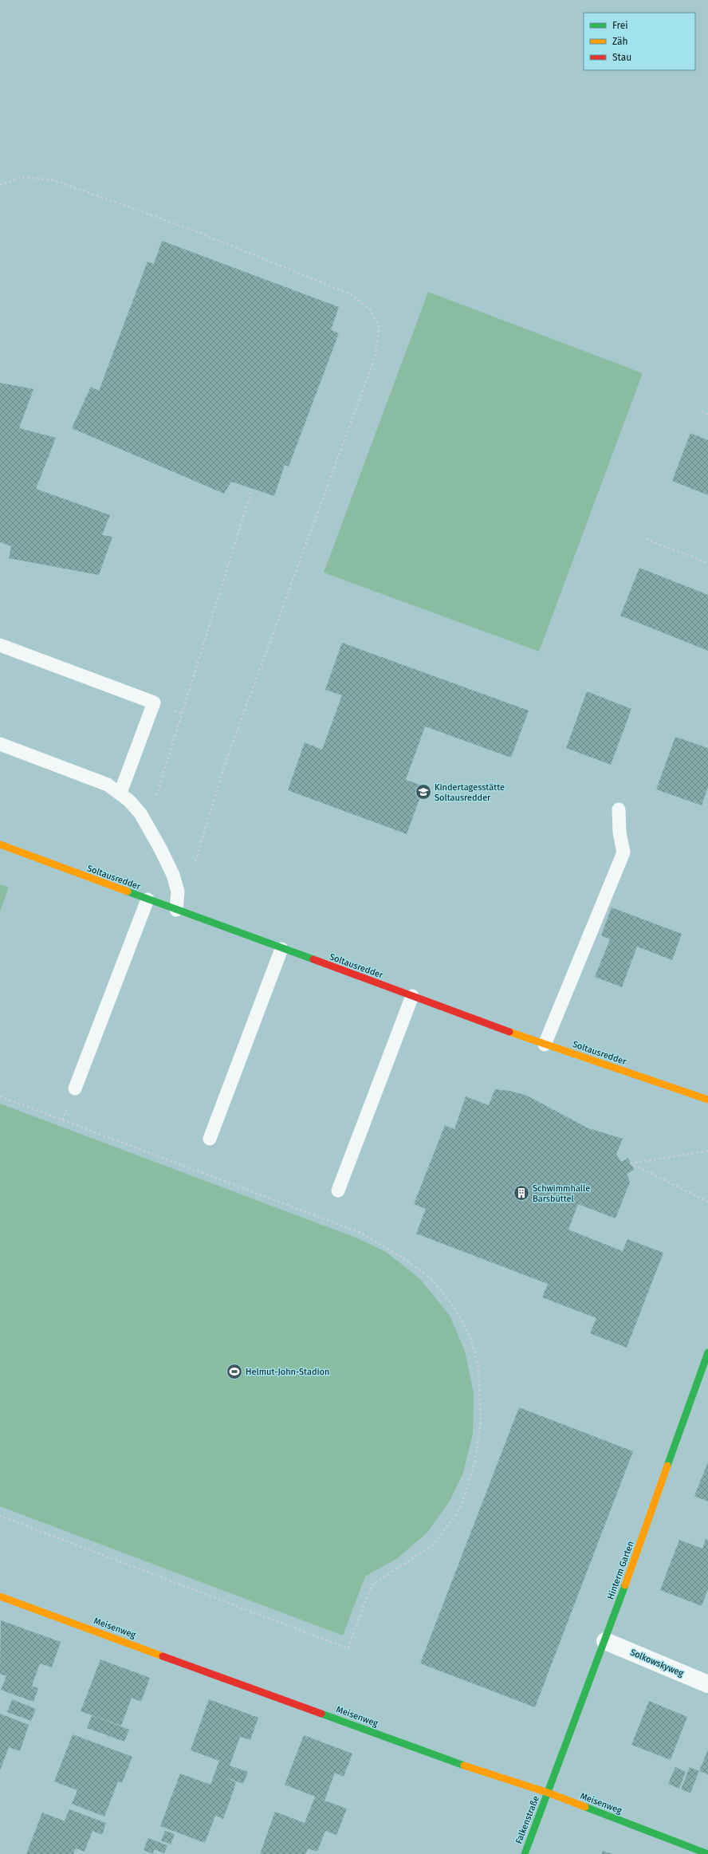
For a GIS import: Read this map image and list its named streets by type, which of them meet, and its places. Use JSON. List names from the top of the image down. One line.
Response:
{"streets":{"street":["Soltausredder","Hinterm Garten","Meisenweg","Solkowskyweg","Falkenstraße"]},"crossings":[["Hinterm Garten","Meisenweg"],["Hinterm Garten","Solkowskyweg"],["Hinterm Garten","Falkenstraße"],["Meisenweg","Falkenstraße"]],"places":{"school or university":["Kindertagesstätte Soltausredder"],"building":["Schwimmhalle Barsbüttel"],"sports":["Helmut-John-Stadion"]},"legend":["Frei","Zäh","Stau"]}
